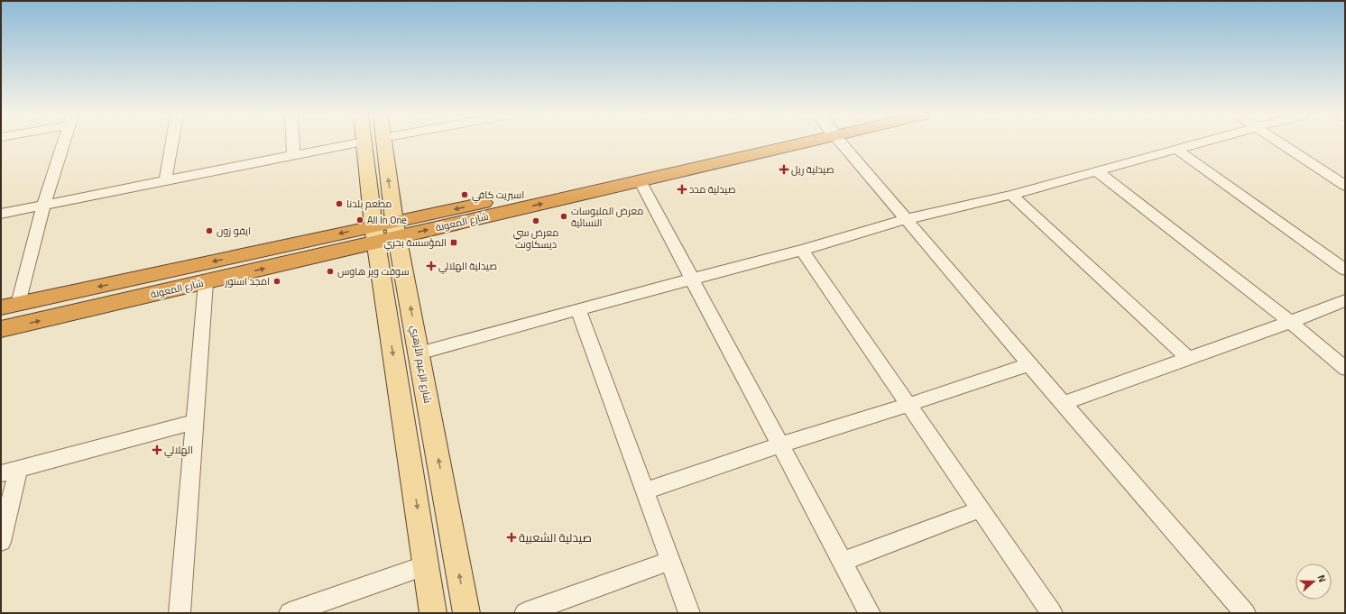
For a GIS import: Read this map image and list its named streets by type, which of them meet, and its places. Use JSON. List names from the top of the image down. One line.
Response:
{"streets":{"highway":["شارع المعونة"],"main road":["شارع الزعيم الأزهري"]},"crossings":[["شارع المعونة","شارع الزعيم الأزهري"]],"places":{"health":["صيدلية ريل","صيدلية مدد","صيدلية الهلالي","الهلالي","صيدلية الشعبية"],"other":["اسبريت كافي","مطعم بلدنا","معرض الملبوسات النسائية","All In One","معرض سي ديسكاونت","ايفو زون","سوفت وير هاوس","امجد استور"],"transit":["المؤسسة بحري"]},"north":"right"}
